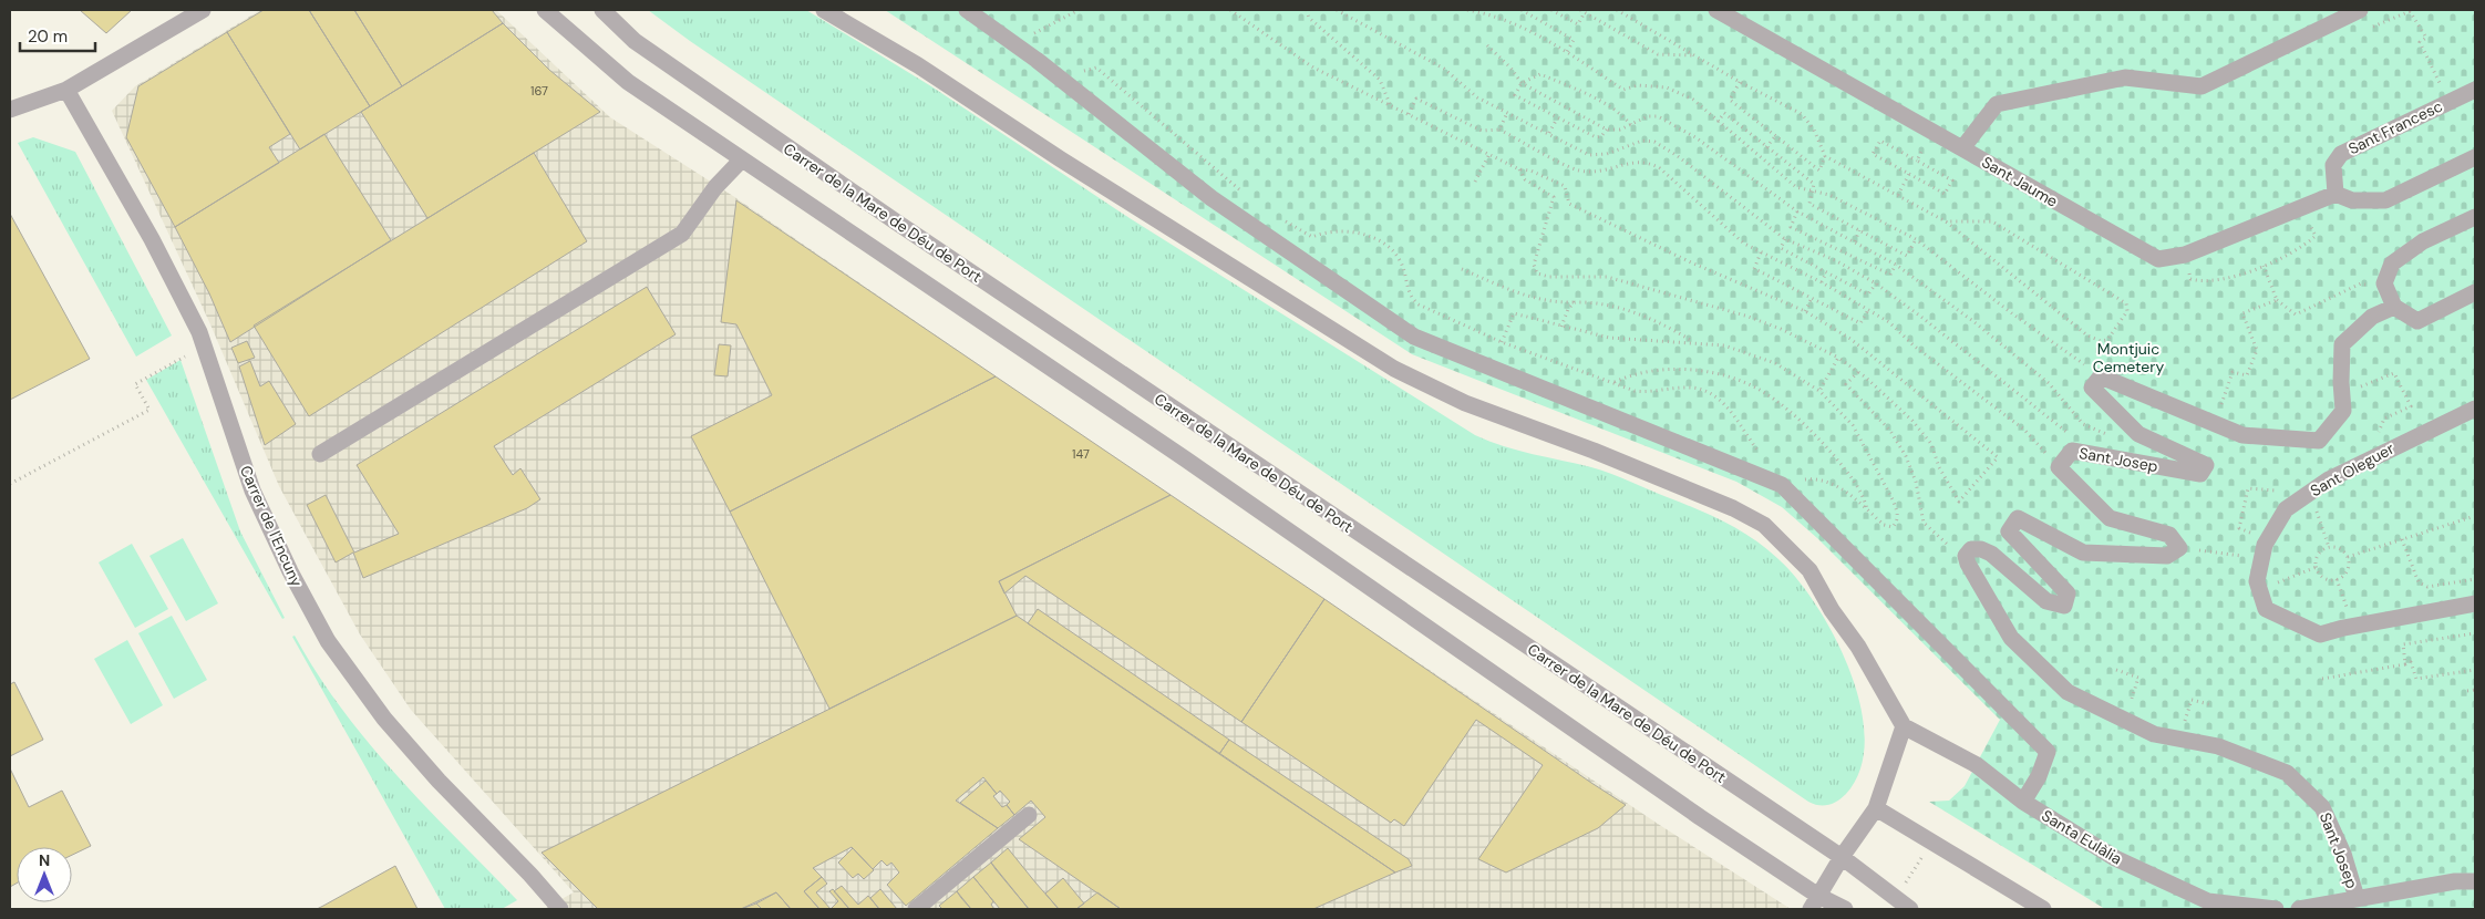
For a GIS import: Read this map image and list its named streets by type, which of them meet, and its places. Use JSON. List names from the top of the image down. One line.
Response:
{"streets":{"street":["Sant Francesc","Sant Jaume","Carrer de la Mare de Déu de Port","Sant Josep","Sant Oleguer","Carrer de l'Encuny","Santa Eulàlia"]},"crossings":[["Sant Francesc","Sant Jaume"]],"parks":["Montjuic Cemetery"],"house_numbers":["167","147"],"scale_bar":"20 m","north":"top"}
